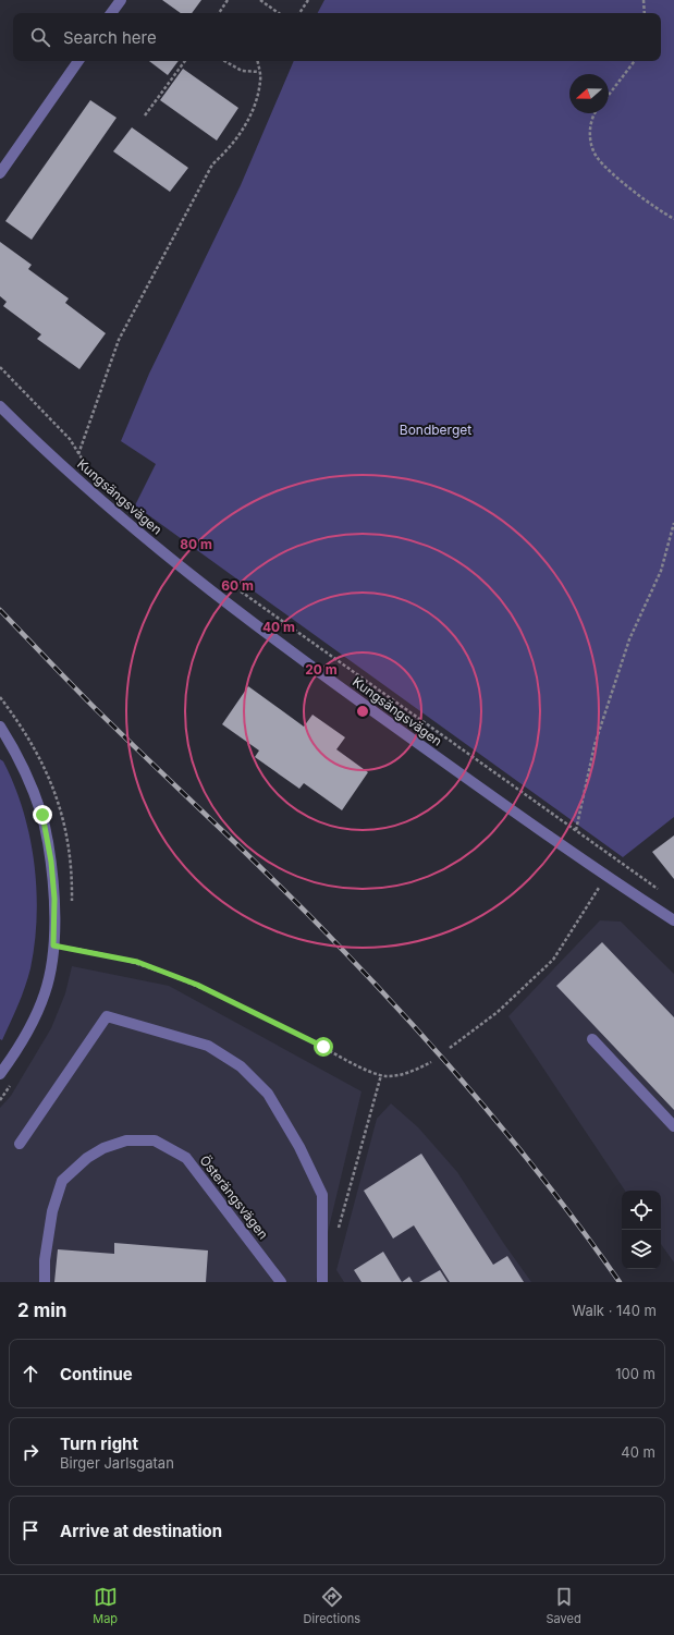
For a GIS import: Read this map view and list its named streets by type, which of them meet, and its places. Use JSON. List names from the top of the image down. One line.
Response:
{"streets":{"street":["Kungsängsvägen","Österängsvägen"]},"parks":["Bondberget"],"north":"left","page":{"search":"Search here","heading":["2 min","Walk · 140 m"],"list":[["Continue","100 m"],["Turn right","Birger Jarlsgatan","40 m"],"Arrive at destination"],"nav":["Map","Directions","Saved"]},"rings":["80 m","60 m","40 m","20 m"]}
